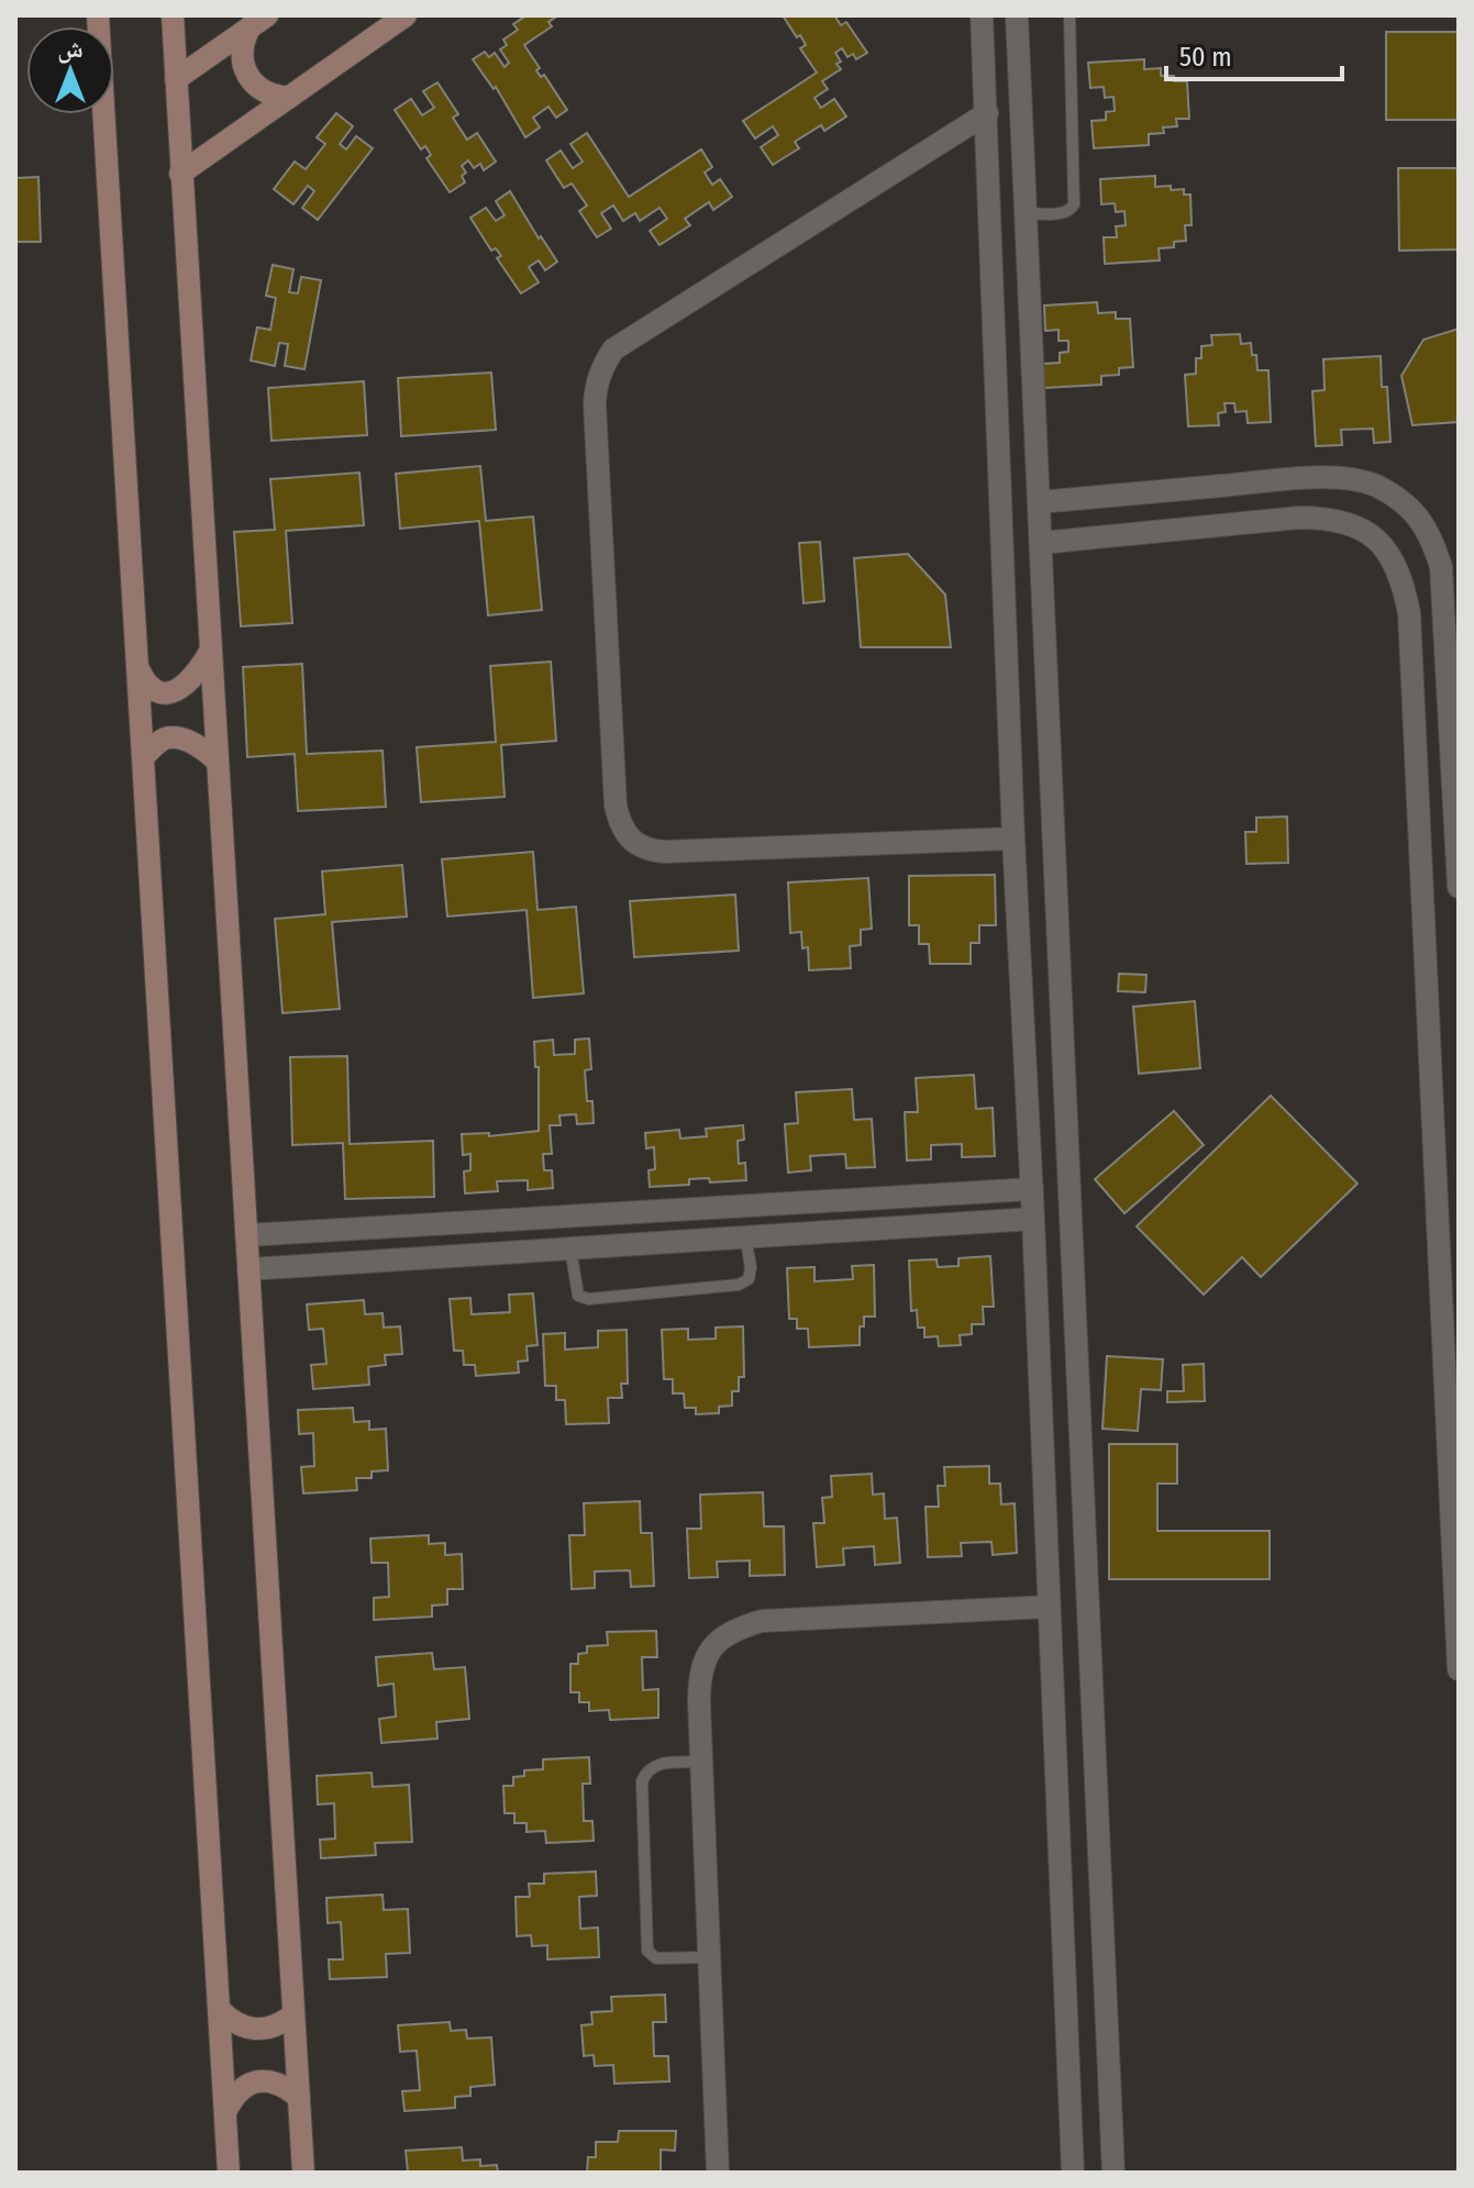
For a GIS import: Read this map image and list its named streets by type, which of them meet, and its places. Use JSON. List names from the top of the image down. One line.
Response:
{"scale_bar":"50 m","north":"top"}
